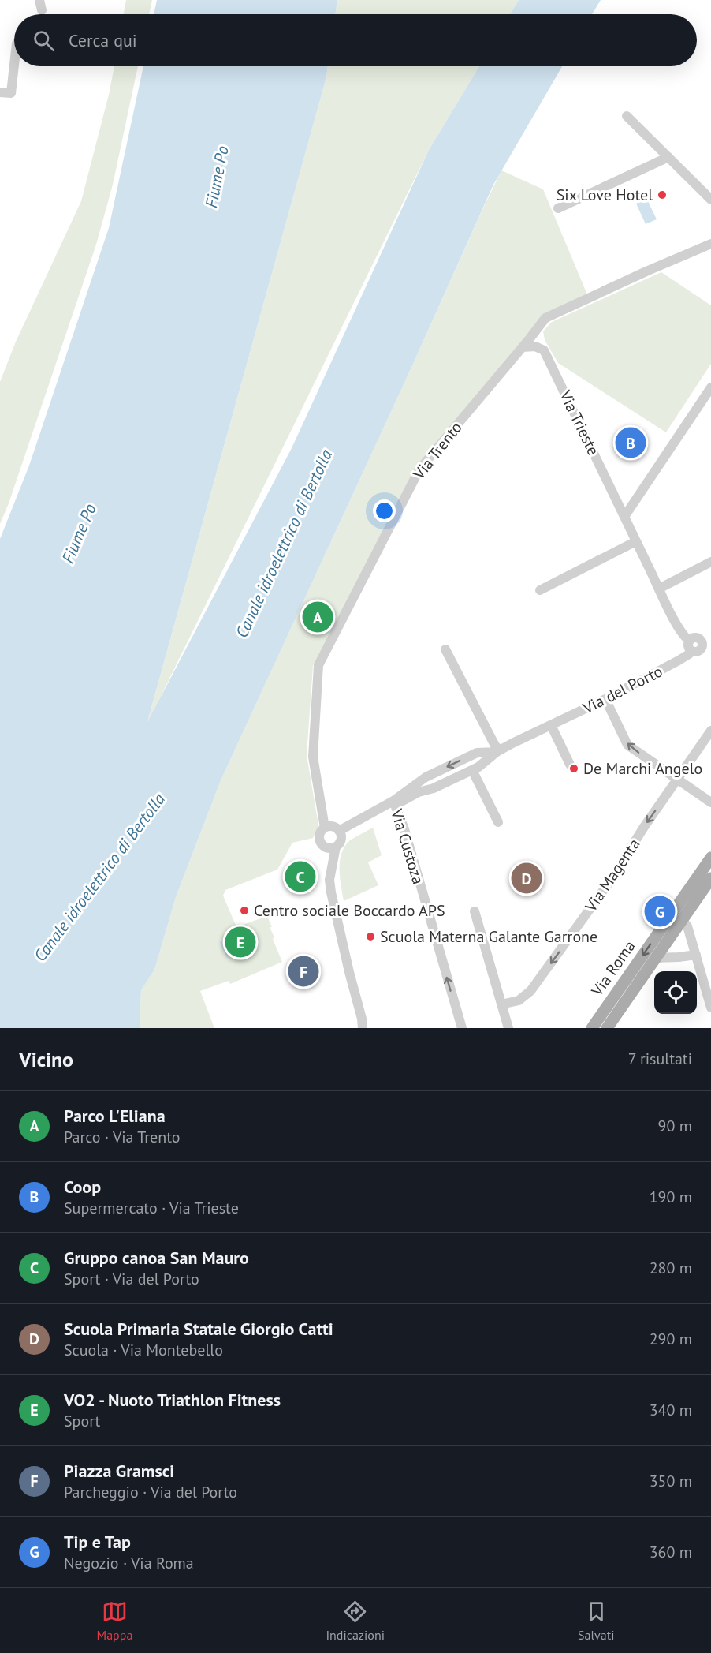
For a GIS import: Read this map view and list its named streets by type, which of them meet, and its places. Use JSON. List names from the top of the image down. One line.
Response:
{"streets":{"main road":["Via Roma"],"street":["Via Trieste","Via Trento","Via del Porto","Via Custoza","Via Magenta"]},"crossings":[["Via Trieste","Via Trento"],["Via Trieste","Via del Porto"],["Via Trento","Via del Porto"],["Via del Porto","Via Custoza"]],"one_way":["Via Magenta"],"water":["Fiume Po","Canale idroelettrico di Bertolla"],"places":["Six Love Hotel","De Marchi Angelo","Centro sociale Boccardo APS","Scuola Materna Galante Garrone"],"page":{"search":"Cerca qui","pins":["B","A","C","D","G","E","F"],"heading":["Vicino","7 risultati"],"list":[{"mark":"A","name":"Parco L'Eliana","note":"Parco · Via Trento","value":"90 m"},{"mark":"B","name":"Coop","note":"Supermercato · Via Trieste","value":"190 m"},{"mark":"C","name":"Gruppo canoa San Mauro","note":"Sport · Via del Porto","value":"280 m"},{"mark":"D","name":"Scuola Primaria Statale Giorgio Catti","note":"Scuola · Via Montebello","value":"290 m"},{"mark":"E","name":"VO2 - Nuoto Triathlon Fitness","note":"Sport","value":"340 m"},{"mark":"F","name":"Piazza Gramsci","note":"Parcheggio · Via del Porto","value":"350 m"},{"mark":"G","name":"Tip e Tap","note":"Negozio · Via Roma","value":"360 m"}],"nav":["Mappa","Indicazioni","Salvati"]}}
